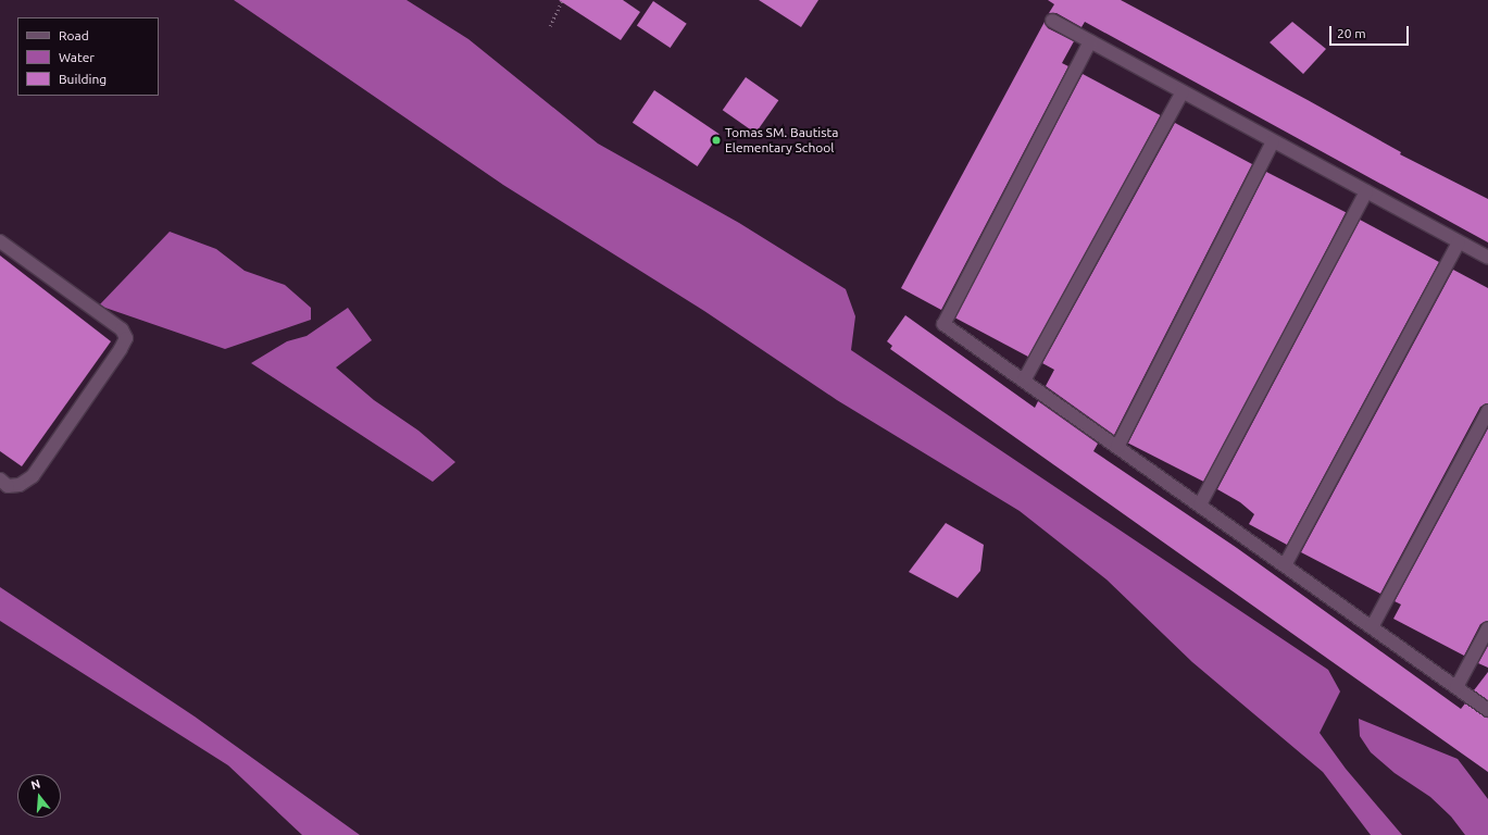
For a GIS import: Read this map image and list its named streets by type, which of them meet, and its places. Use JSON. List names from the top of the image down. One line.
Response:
{"places":["Tomas SM. Bautista Elementary School"],"legend":["Road","Water","Building"],"scale_bar":"20 m","north":"top"}
